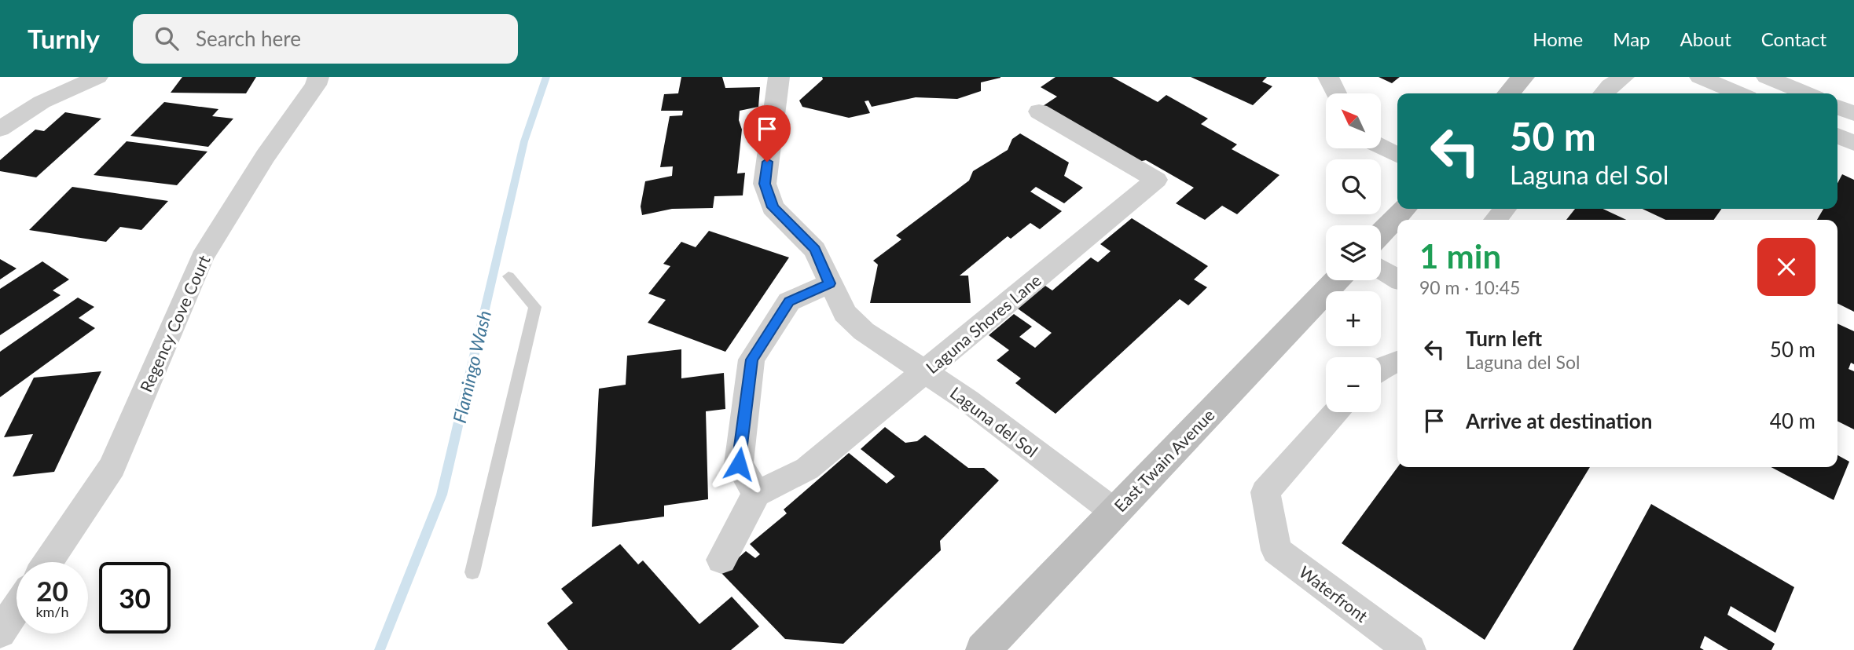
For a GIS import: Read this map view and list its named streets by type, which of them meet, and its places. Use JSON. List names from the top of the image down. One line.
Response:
{"streets":{"street":["Regency Cove Court","Laguna Shores Lane","Laguna del Sol","East Twain Avenue","Waterfront"]},"crossings":[["Laguna Shores Lane","Laguna del Sol"],["Laguna del Sol","East Twain Avenue"]],"water":["Flamingo Wash"],"north":"top left","page":{"header":"Turnly","search":"Search here","nav":["Home","Map","About","Contact"],"map_buttons":["+","−"],"turn":["50 m","Laguna del Sol"],"heading":["1 min","90 m · 10:45"],"list":[{"name":"Turn left","note":"Laguna del Sol","value":"50 m"},{"name":"Arrive at destination","value":"40 m"}],"speed":"20 km/h","limit":"30"}}
